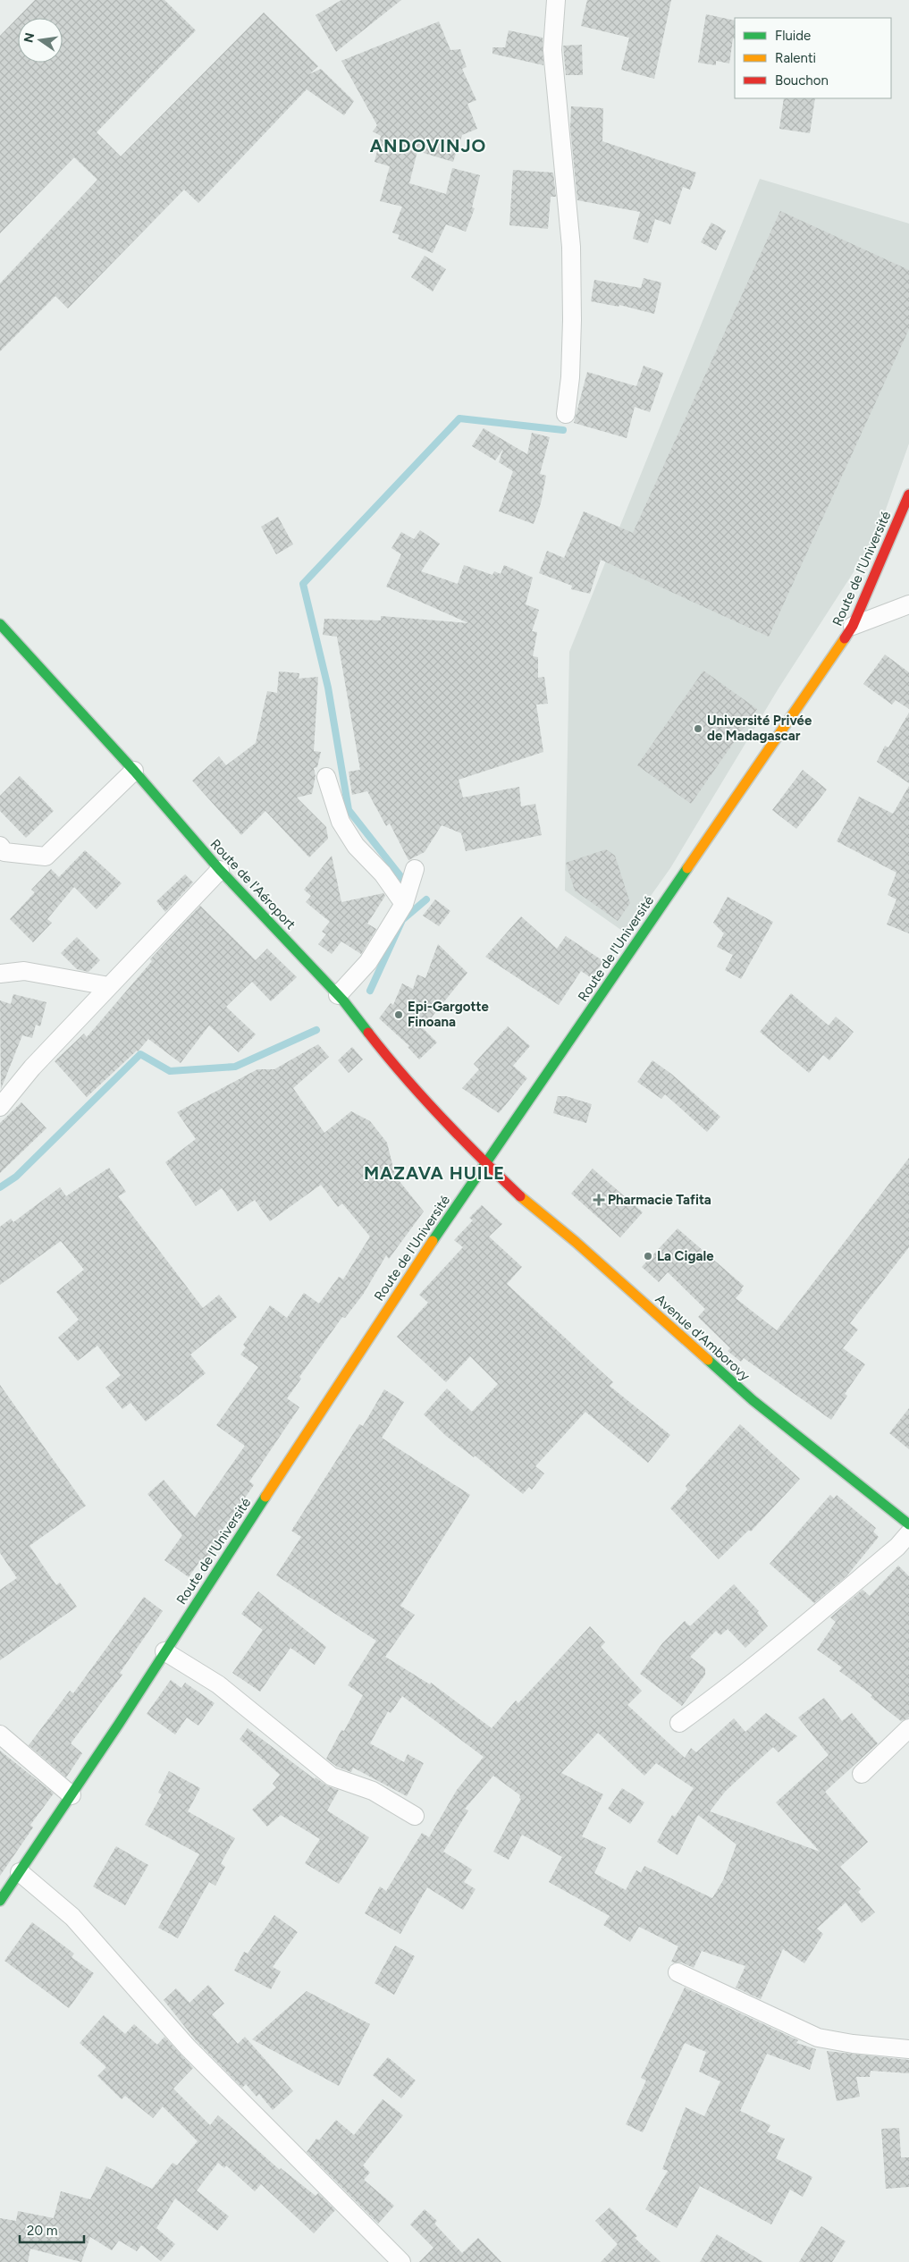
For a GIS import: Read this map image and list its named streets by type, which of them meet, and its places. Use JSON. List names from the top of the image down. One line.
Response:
{"streets":{"street":["Route de l'Université","Route de l'Aéroport","Avenue d'Amborovy"]},"crossings":[["Route de l'Université","Route de l'Aéroport"],["Route de l'Université","Avenue d'Amborovy"],["Route de l'Aéroport","Avenue d'Amborovy"]],"districts":["ANDOVINJO","MAZAVA HUILE"],"places":{"other":["Université Privée de Madagascar","Epi-Gargotte Finoana","La Cigale"],"health":["Pharmacie Tafita"]},"legend":["Fluide","Ralenti","Bouchon"],"scale_bar":"20 m","north":"left"}
